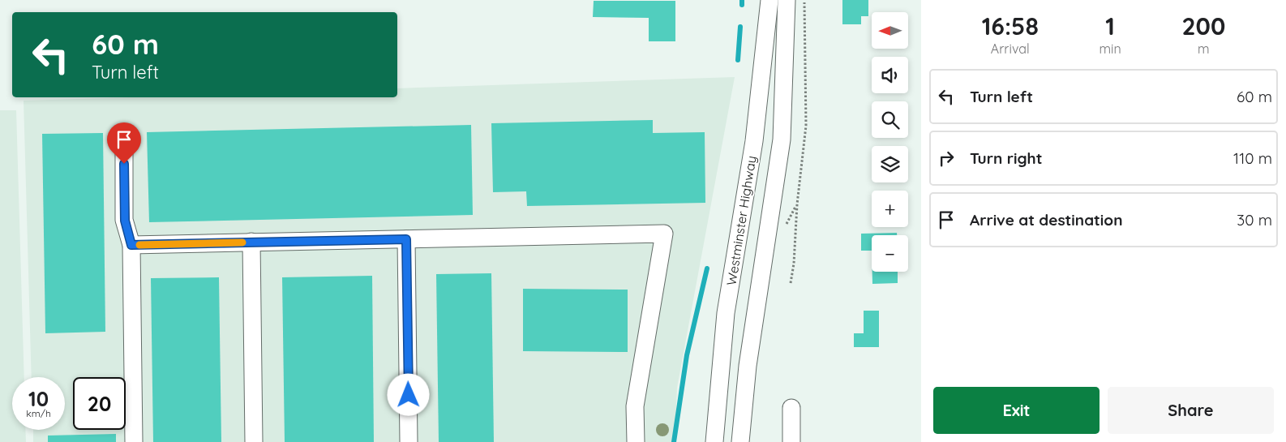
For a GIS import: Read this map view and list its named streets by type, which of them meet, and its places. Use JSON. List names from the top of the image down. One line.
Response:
{"streets":{"street":["Westminster Highway"]},"north":"left","page":{"eta":["16:58","Arrival","1","min","200","m"],"map_buttons":["+","−"],"turn":["60 m","Turn left"],"list":[{"name":"Turn left","value":"60 m"},{"name":"Turn right","value":"110 m"},{"name":"Arrive at destination","value":"30 m"}],"speed":"10 km/h","limit":"20","buttons":["Exit","Share"]}}
